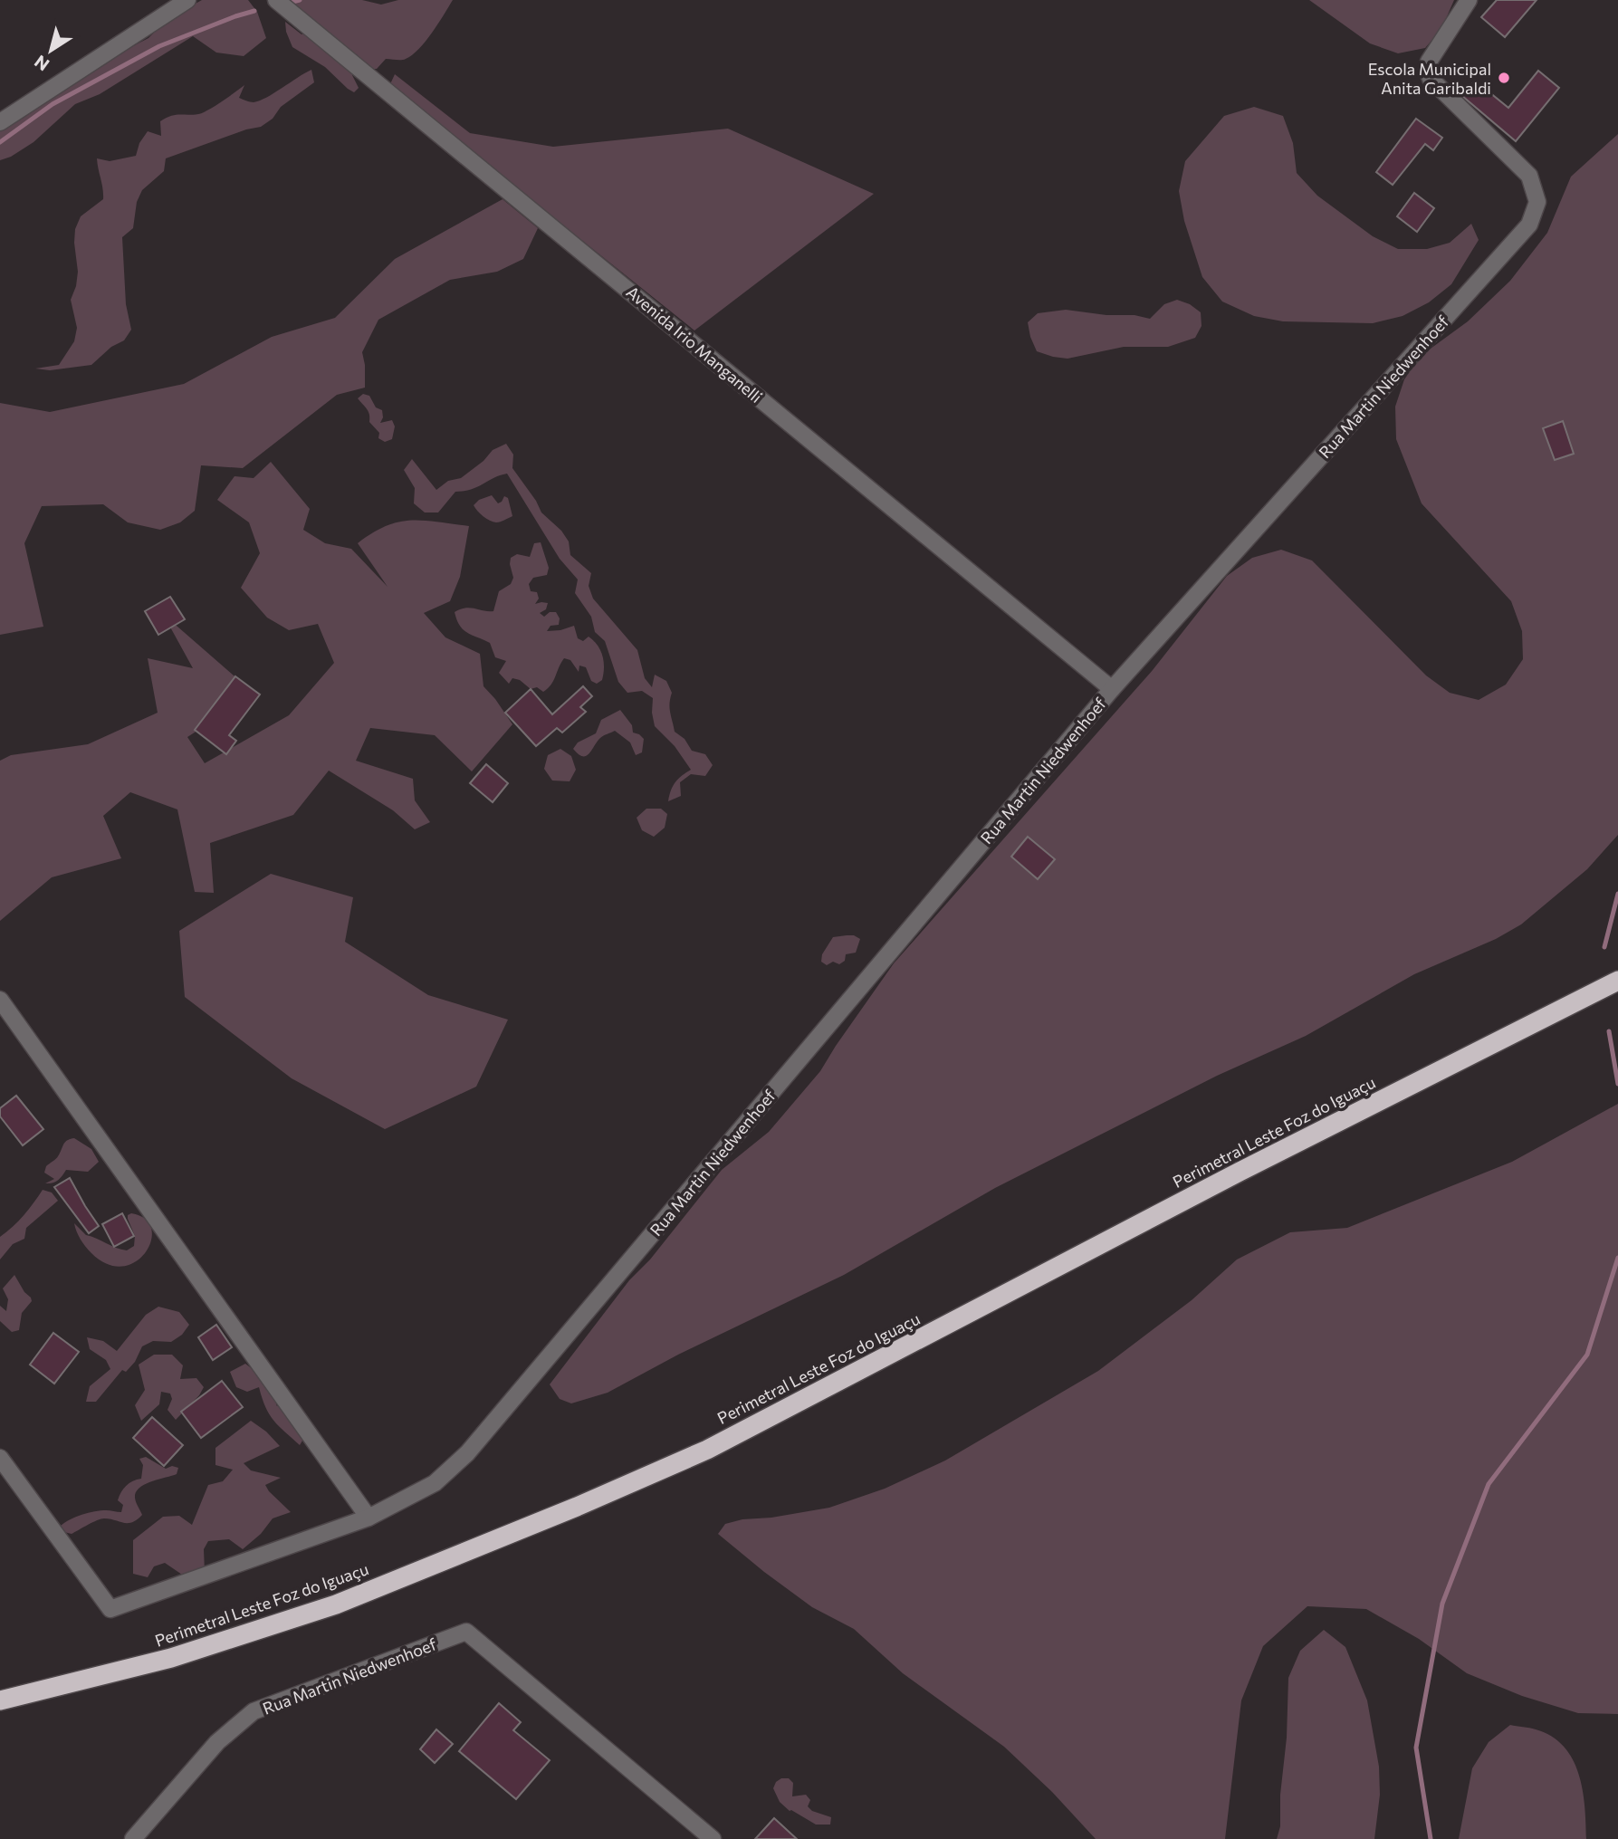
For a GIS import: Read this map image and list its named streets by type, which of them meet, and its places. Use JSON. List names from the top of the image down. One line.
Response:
{"streets":{"highway":["Perimetral Leste Foz do Iguaçu"],"street":["Avenida Irio Manganelli","Rua Martin Niedwenhoef"]},"crossings":[["Avenida Irio Manganelli","Rua Martin Niedwenhoef"]],"places":["Escola Municipal Anita Garibaldi"],"north":"bottom left"}
